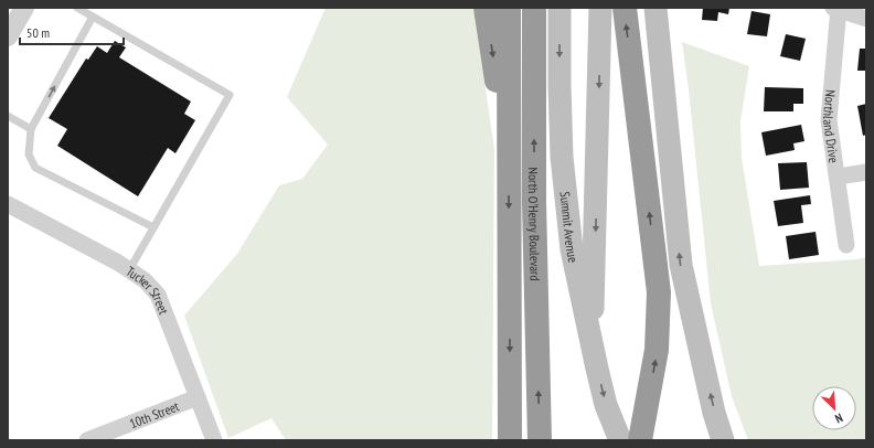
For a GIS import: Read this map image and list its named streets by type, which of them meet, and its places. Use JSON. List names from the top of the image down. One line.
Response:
{"streets":{"highway":["North O'Henry Boulevard"],"main road":["Summit Avenue"],"street":["Northland Drive","Tucker Street","10th Street"]},"crossings":[["Tucker Street","10th Street"]],"scale_bar":"50 m","north":"bottom right"}
